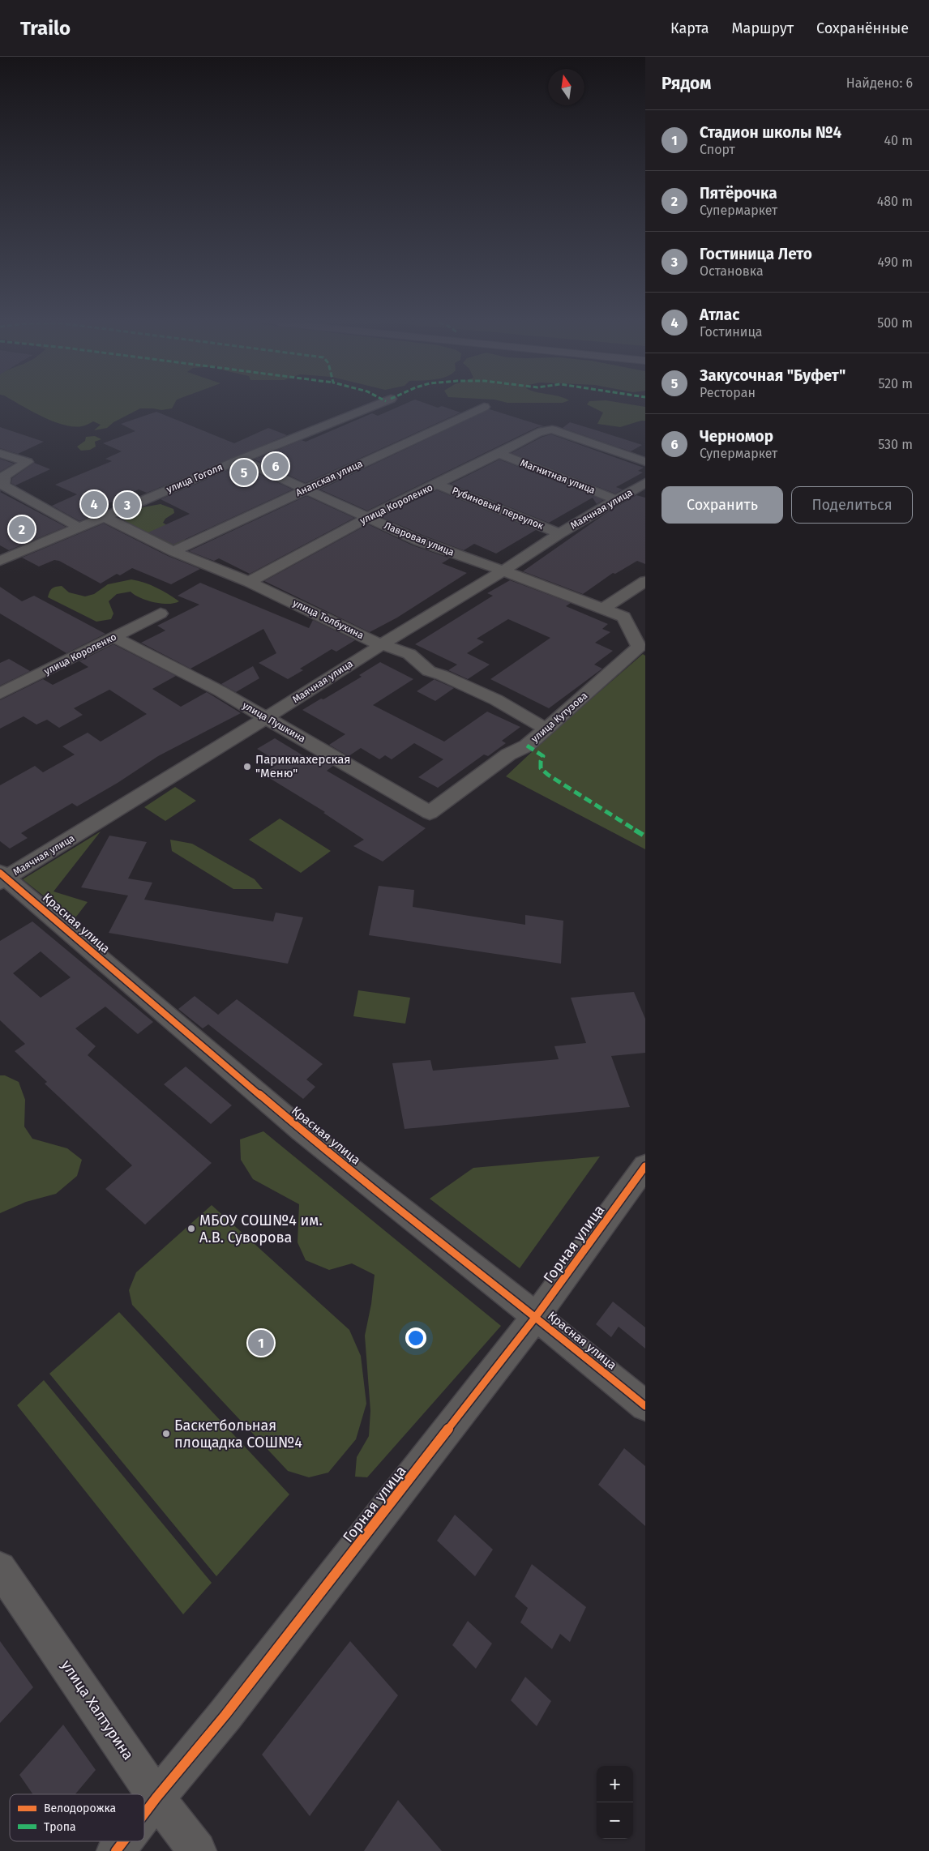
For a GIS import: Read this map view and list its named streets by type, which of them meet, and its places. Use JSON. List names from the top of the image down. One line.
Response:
{"streets":{"street":["Магнитная улица","улица Гоголя","Анапская улица","улица Короленко","Рубиновый переулок","Маячная улица","Лавровая улица","улица Толбухина","улица Кутузова","улица Пушкина","Красная улица","Горная улица","улица Халтурина"]},"crossings":[["Магнитная улица","улица Короленко"],["Магнитная улица","Маячная улица"],["улица Гоголя","Лавровая улица"],["улица Гоголя","улица Толбухина"],["Анапская улица","Лавровая улица"],["Анапская улица","улица Толбухина"],["улица Короленко","Рубиновый переулок"],["улица Короленко","Лавровая улица"],["улица Короленко","улица Толбухина"],["улица Короленко","улица Пушкина"],["Рубиновый переулок","Маячная улица"],["Маячная улица","Лавровая улица"],["Маячная улица","улица Толбухина"],["Маячная улица","улица Пушкина"],["Маячная улица","Красная улица"],["Лавровая улица","улица Кутузова"],["улица Толбухина","улица Кутузова"],["улица Кутузова","улица Пушкина"],["Красная улица","Горная улица"],["Горная улица","улица Халтурина"]],"places":["Парикмахерская \"Меню\"","МБОУ СОШ№4 им. А.В. Суворова","Баскетбольная площадка СОШ№4"],"legend":["Велодорожка","Тропа"],"north":"top","page":{"header":"Trailo","nav":["Карта","Маршрут","Сохранённые"],"heading":["Рядом","Найдено: 6"],"list":[{"mark":"1","name":"Стадион школы №4","note":"Спорт","value":"40 m"},{"mark":"2","name":"Пятёрочка","note":"Супермаркет","value":"480 m"},{"mark":"3","name":"Гостиница Лето","note":"Остановка","value":"490 m"},{"mark":"4","name":"Атлас","note":"Гостиница","value":"500 m"},{"mark":"5","name":"Закусочная \"Буфет\"","note":"Ресторан","value":"520 m"},{"mark":"6","name":"Черномор","note":"Супермаркет","value":"530 m"}],"pins":["6","5","4","3","2","1"],"buttons":["Сохранить","Поделиться"],"map_buttons":["+","−"]}}
